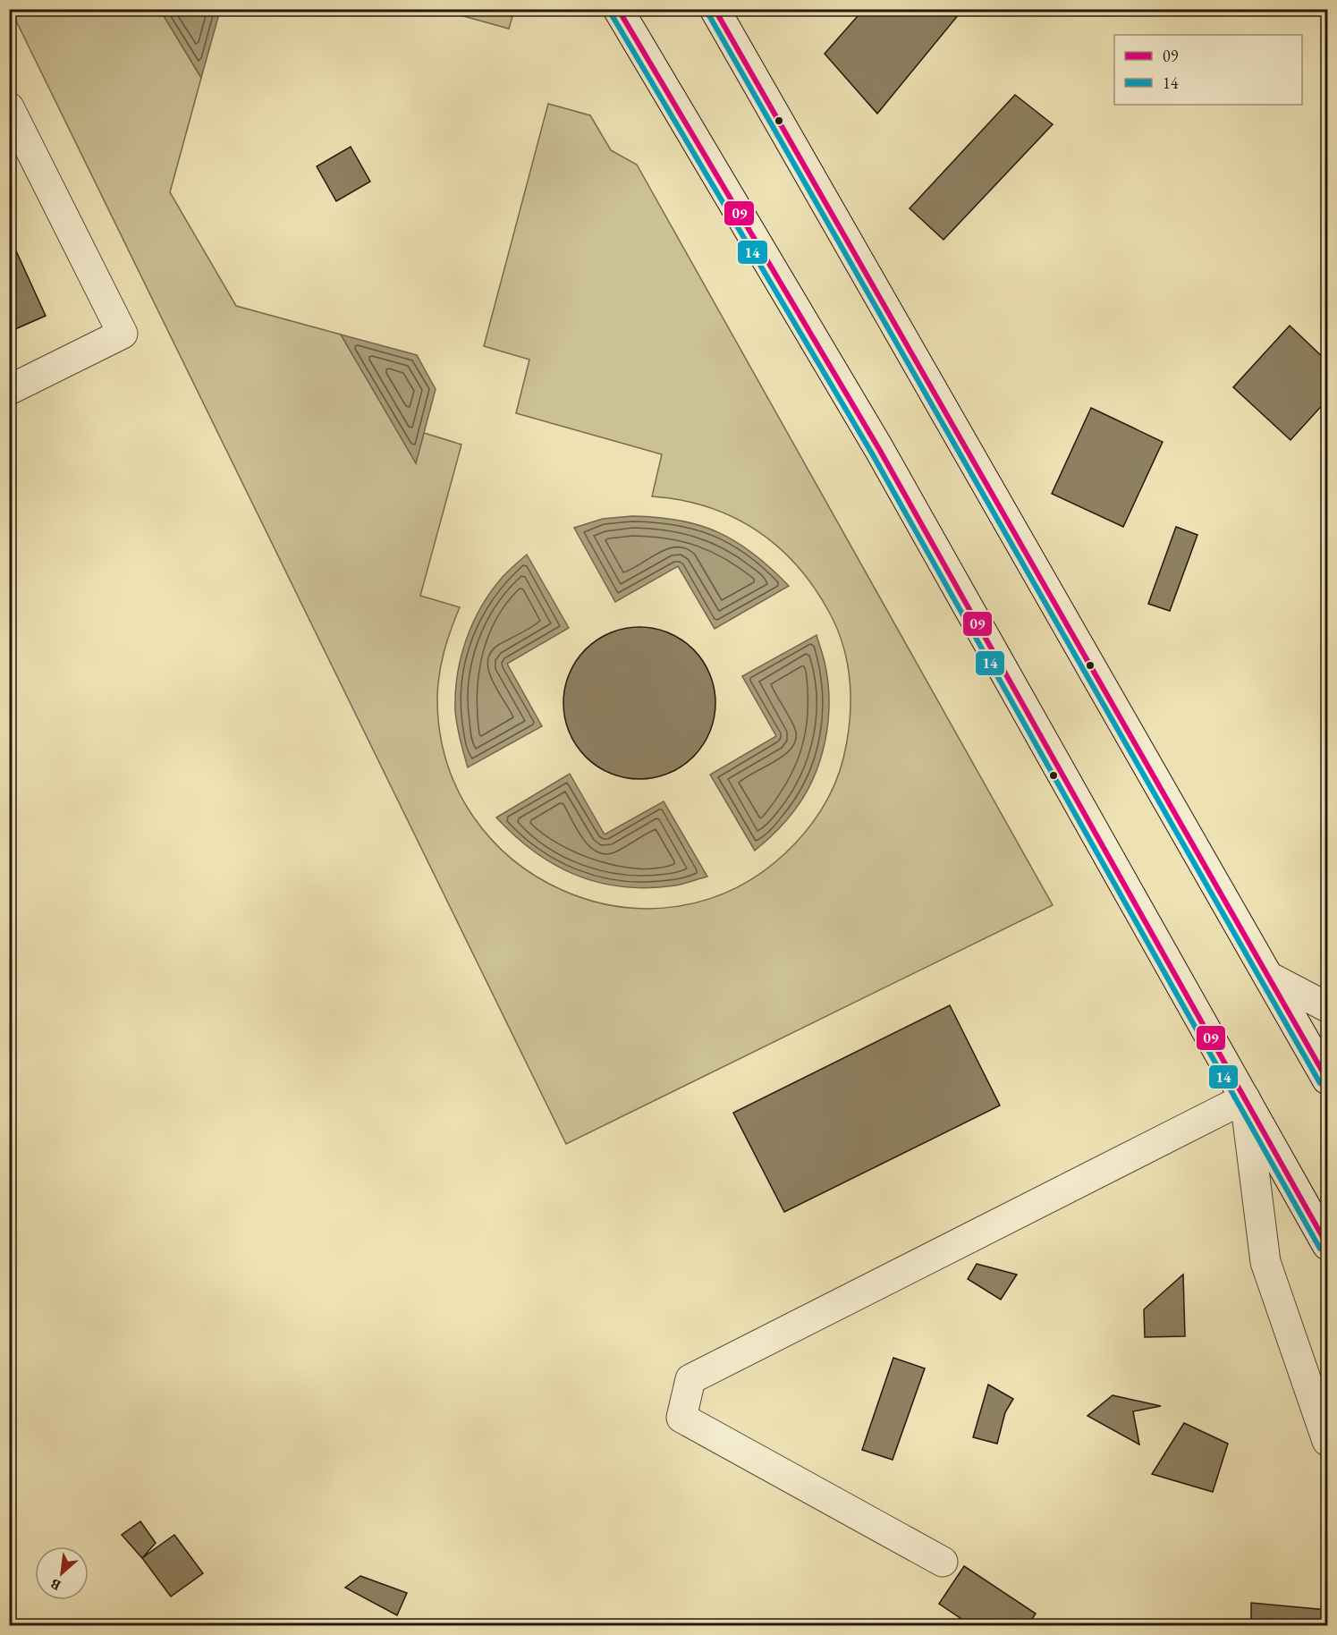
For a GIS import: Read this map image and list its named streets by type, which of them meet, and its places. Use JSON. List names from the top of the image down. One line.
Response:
{"lines":["transit line 09","transit line 14"],"legend":["09","14"],"north":"bottom left"}
